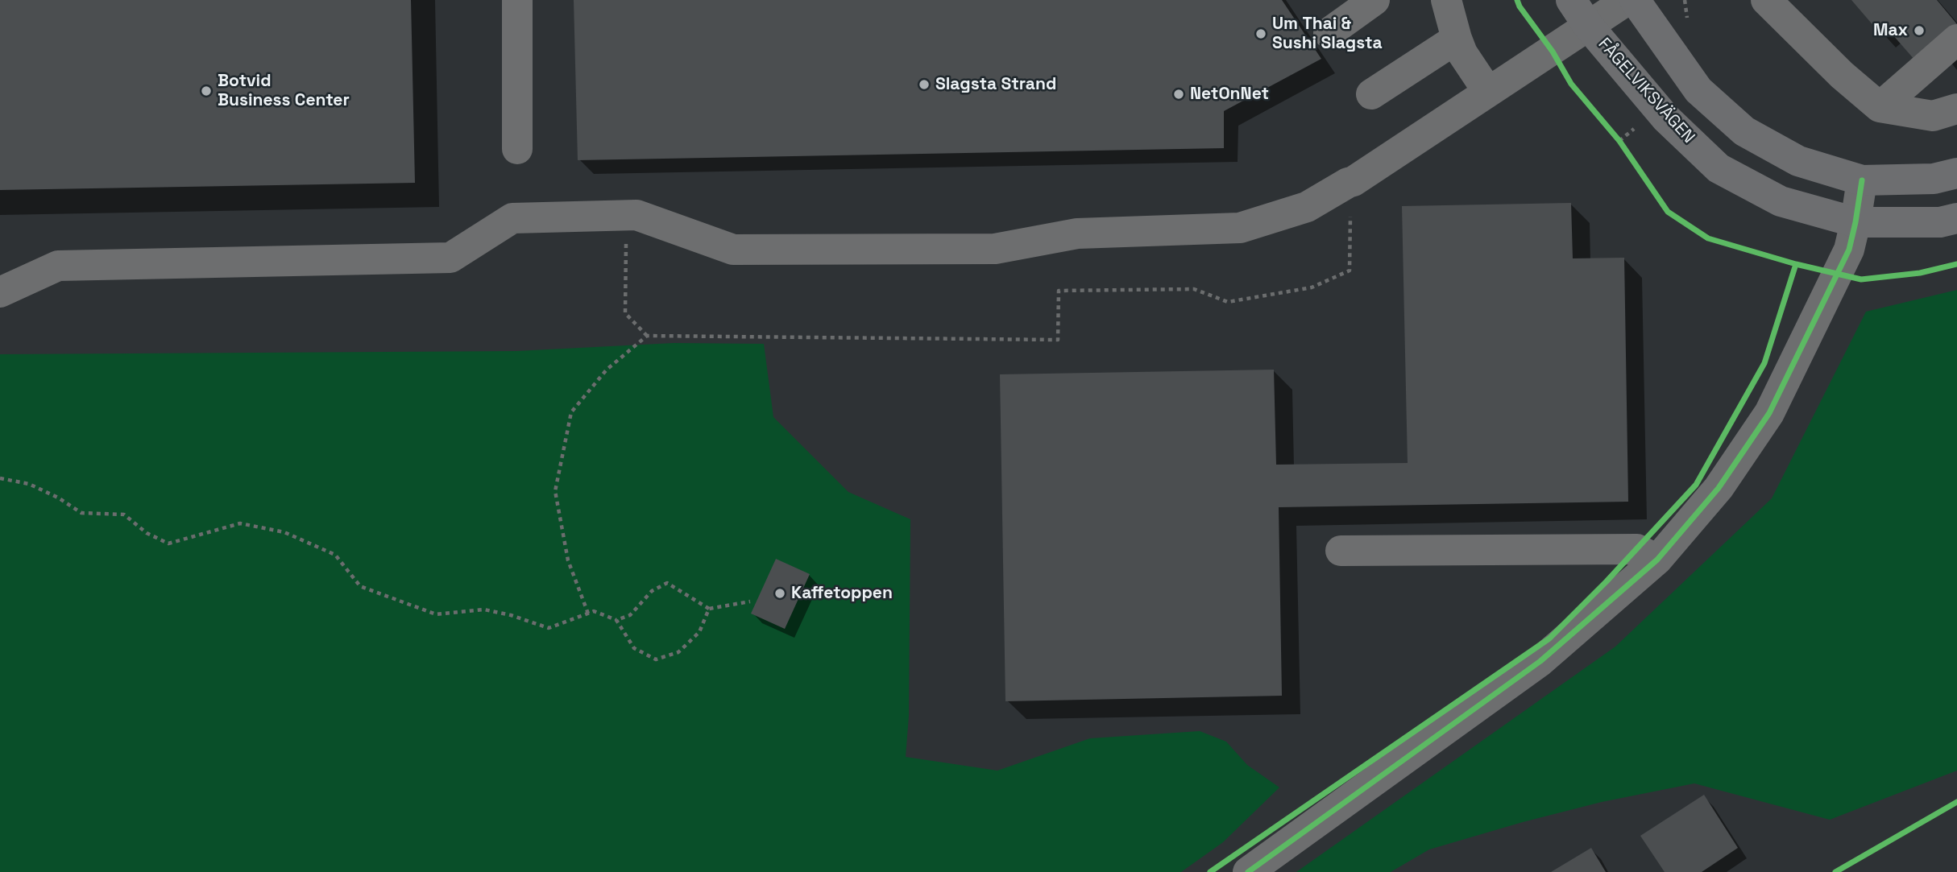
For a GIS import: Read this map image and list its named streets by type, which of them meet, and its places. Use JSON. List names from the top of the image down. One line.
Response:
{"streets":{"main road":["FÅGELVIKSVÄGEN"]},"places":["Max","Um Thai & Sushi Slagsta","Slagsta Strand","Botvid Business Center","NetOnNet","Kaffetoppen"]}
